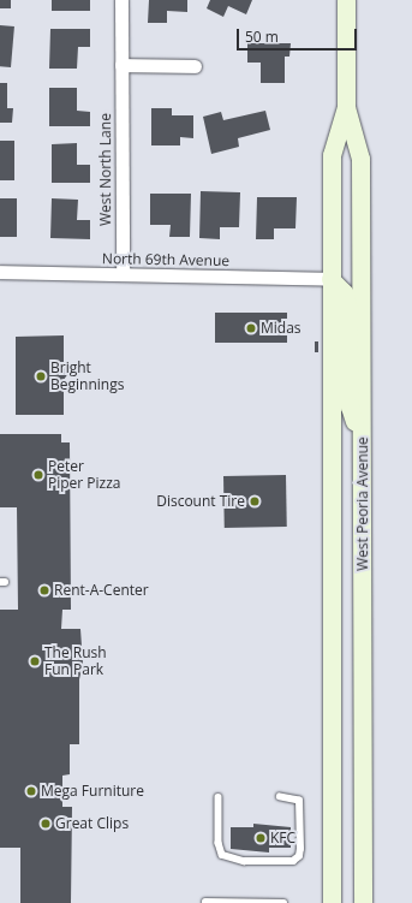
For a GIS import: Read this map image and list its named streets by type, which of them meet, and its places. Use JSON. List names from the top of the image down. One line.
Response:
{"streets":{"main road":["West Peoria Avenue"],"street":["West North Lane","North 69th Avenue"]},"crossings":[["West North Lane","North 69th Avenue"],["North 69th Avenue","West Peoria Avenue"]],"places":["Midas","Bright Beginnings","Peter Piper Pizza","Discount Tire","Rent-A-Center","The Rush Fun Park","Mega Furniture","Great Clips","KFC"],"scale_bar":"50 m"}
